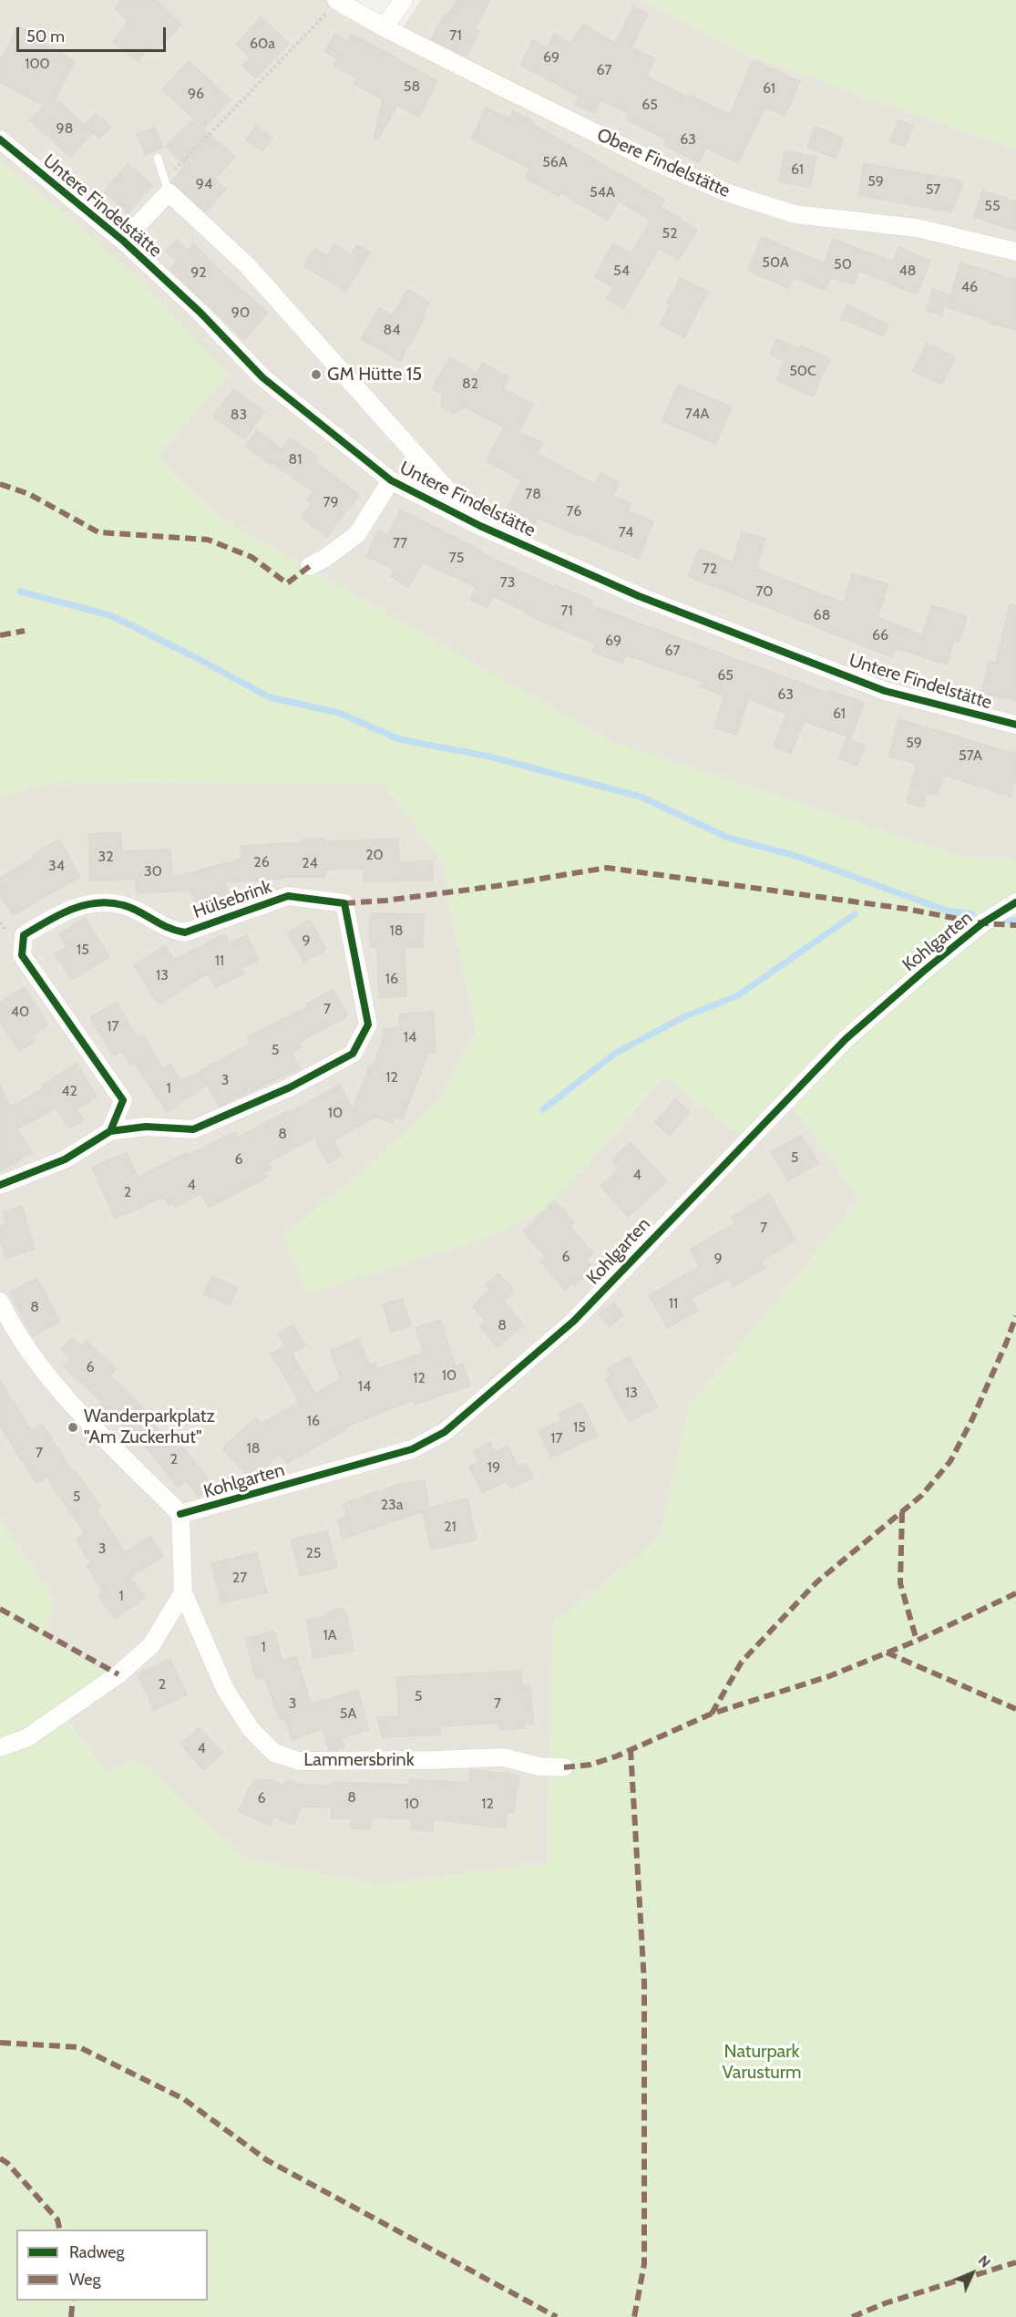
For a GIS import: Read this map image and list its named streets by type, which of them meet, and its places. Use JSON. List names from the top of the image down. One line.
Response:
{"streets":{"street":["Obere Findelstätte","Untere Findelstätte","Hülsebrink","Kohlgarten","Lammersbrink"]},"parks":["Naturpark Varusturm"],"places":["GM Hütte 15","Wanderparkplatz \"Am Zuckerhut\""],"house_numbers":["71","60a","69","100","67","58","61","96","65","98","63","56A","61","59","94","57","54A","55","52","50A","50","54","48","92","46","90","84","50C","82","74A","83","81","78","79","76","74","77","75","72","73","70","71","68","66","69","67","65","63","61","59","57A","20","32","26","24","34","30","18","9","15","11","13","16","7","40","17","14","5","12","3","1","42","10","8","5","6","4","4","2","7","6","9","11","8","8","6","10","12","14","13","16","15","17","18","7","2","19","5","23a","21","3","25","27","1","1A","1","2","5","3","7","5A","4","8","6","10","12"],"legend":["Radweg","Weg"],"scale_bar":"50 m","north":"top right"}
